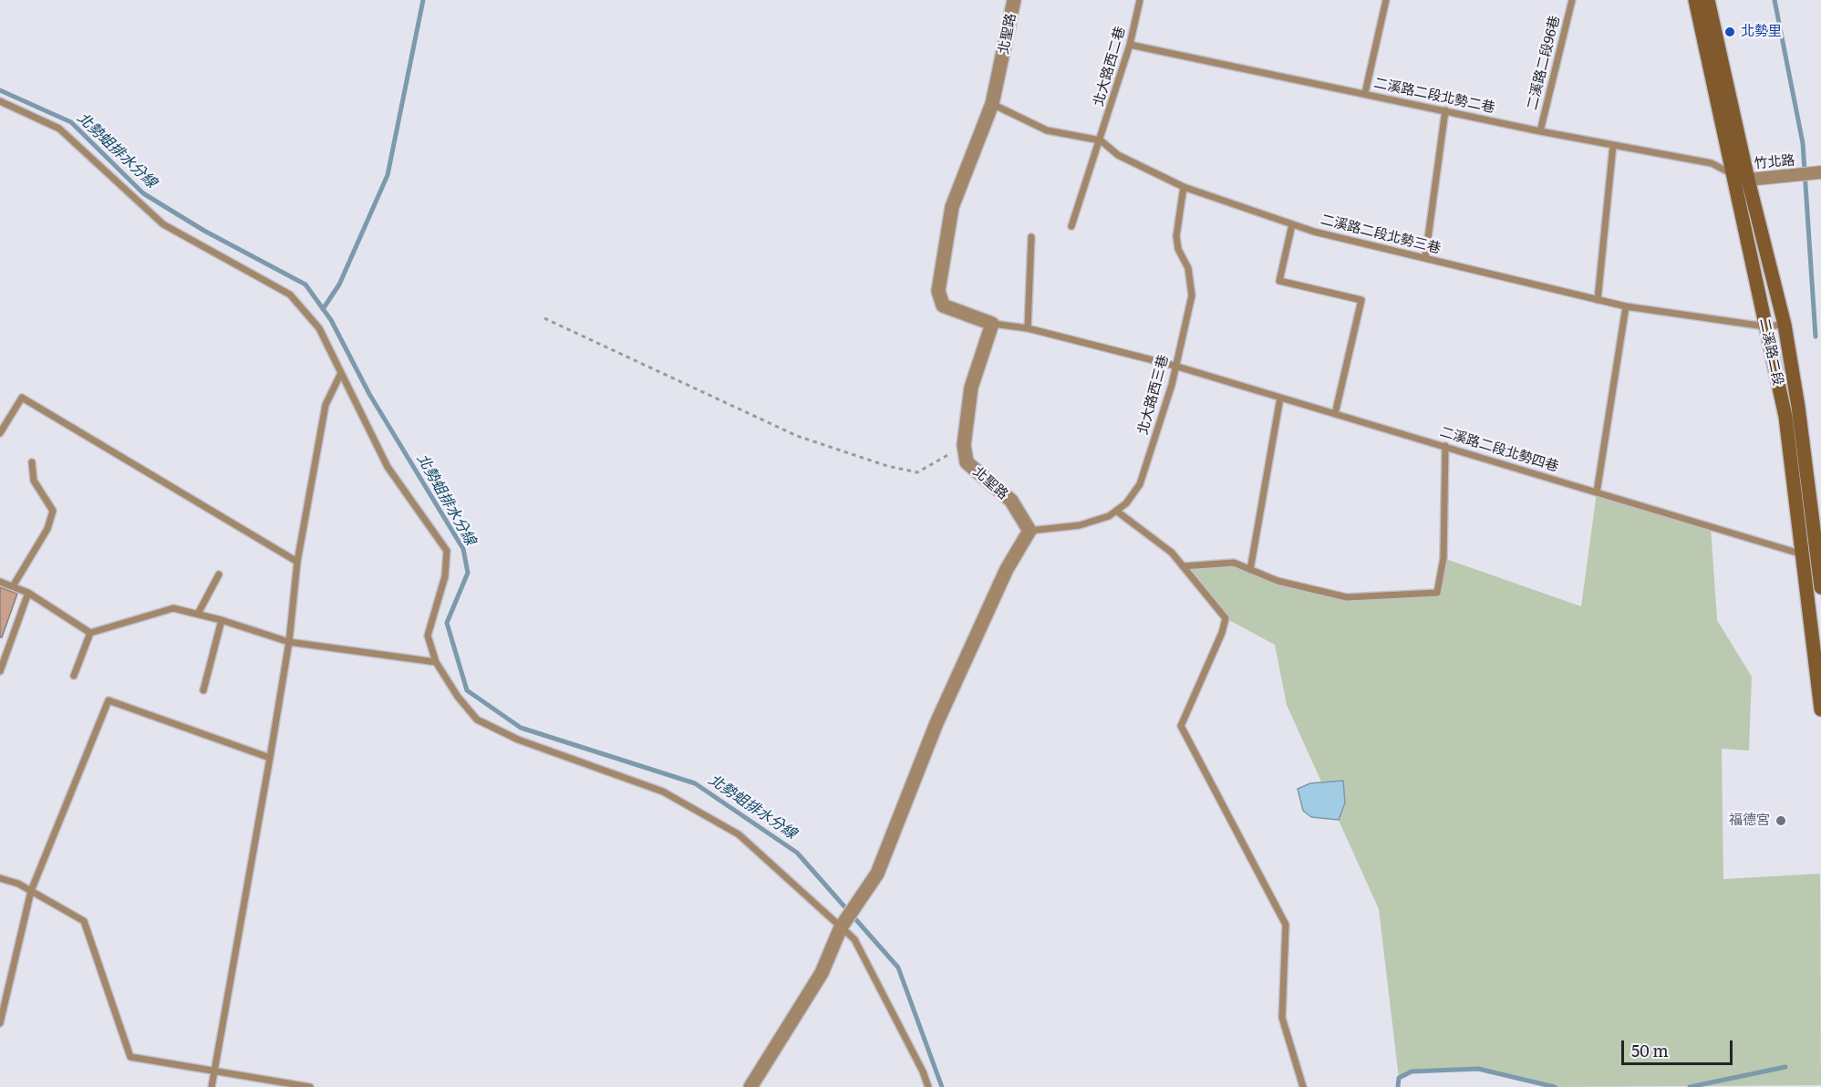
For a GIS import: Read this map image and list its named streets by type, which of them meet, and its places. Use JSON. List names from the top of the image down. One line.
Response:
{"streets":{"main road":["二溪路二段"],"street":["北聖路","竹北路"],"lane":["二溪路二段96巷","北大路西二巷","二溪路二段北勢二巷","二溪路二段北勢三巷","北大路西三巷","二溪路二段北勢四巷"]},"crossings":[["北聖路","二溪路二段北勢三巷"],["北聖路","北大路西三巷"],["北聖路","二溪路二段北勢四巷"],["二溪路二段96巷","二溪路二段北勢二巷"],["北大路西二巷","二溪路二段北勢二巷"],["北大路西二巷","二溪路二段北勢三巷"],["二溪路二段北勢二巷","竹北路"],["二溪路二段北勢二巷","二溪路二段"],["竹北路","二溪路二段"],["二溪路二段北勢三巷","二溪路二段"],["二溪路二段北勢三巷","北大路西三巷"],["二溪路二段","二溪路二段北勢四巷"],["北大路西三巷","二溪路二段北勢四巷"]],"water":["北勢蛆排水分線"],"places":["北勢里","福德宮"],"scale_bar":"50 m"}
